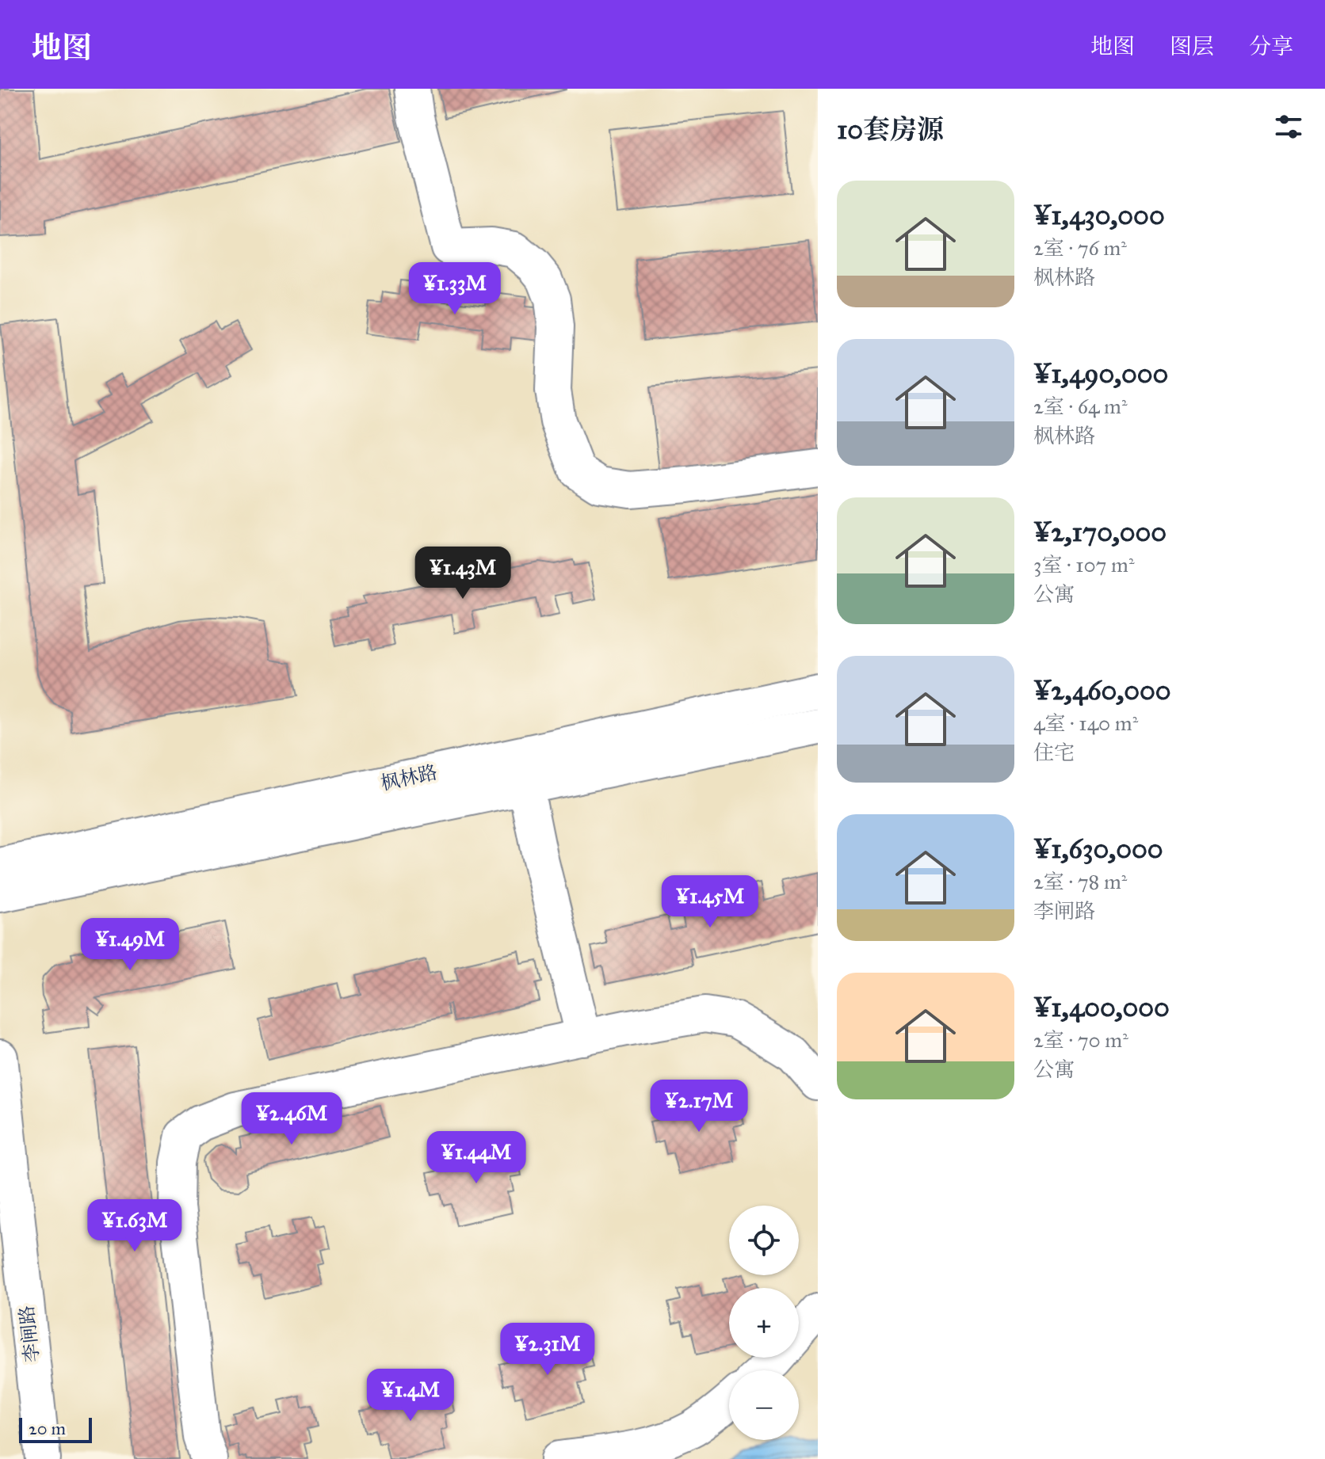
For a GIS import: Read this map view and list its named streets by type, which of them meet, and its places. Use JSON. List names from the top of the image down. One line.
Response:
{"streets":{"main road":["枫林路","李闸路"]},"scale_bar":"20 m","page":{"header":"地图","nav":["地图","图层","分享"],"heading":"10套房源","list":[{"name":"¥1,430,000","note":"2室 · 76 m² · 枫林路"},{"name":"¥1,490,000","note":"2室 · 64 m² · 枫林路"},{"name":"¥2,170,000","note":"3室 · 107 m² · 公寓"},{"name":"¥2,460,000","note":"4室 · 140 m² · 住宅"},{"name":"¥1,630,000","note":"2室 · 78 m² · 李闸路"},{"name":"¥1,400,000","note":"2室 · 70 m² · 公寓"}],"price":["¥1.33M","¥1.43M","¥1.45M","¥1.49M","¥2.17M","¥2.46M","¥1.44M","¥1.63M","¥2.31M","¥1.4M"],"map_buttons":["+","−"],"scale":"20 m"}}
